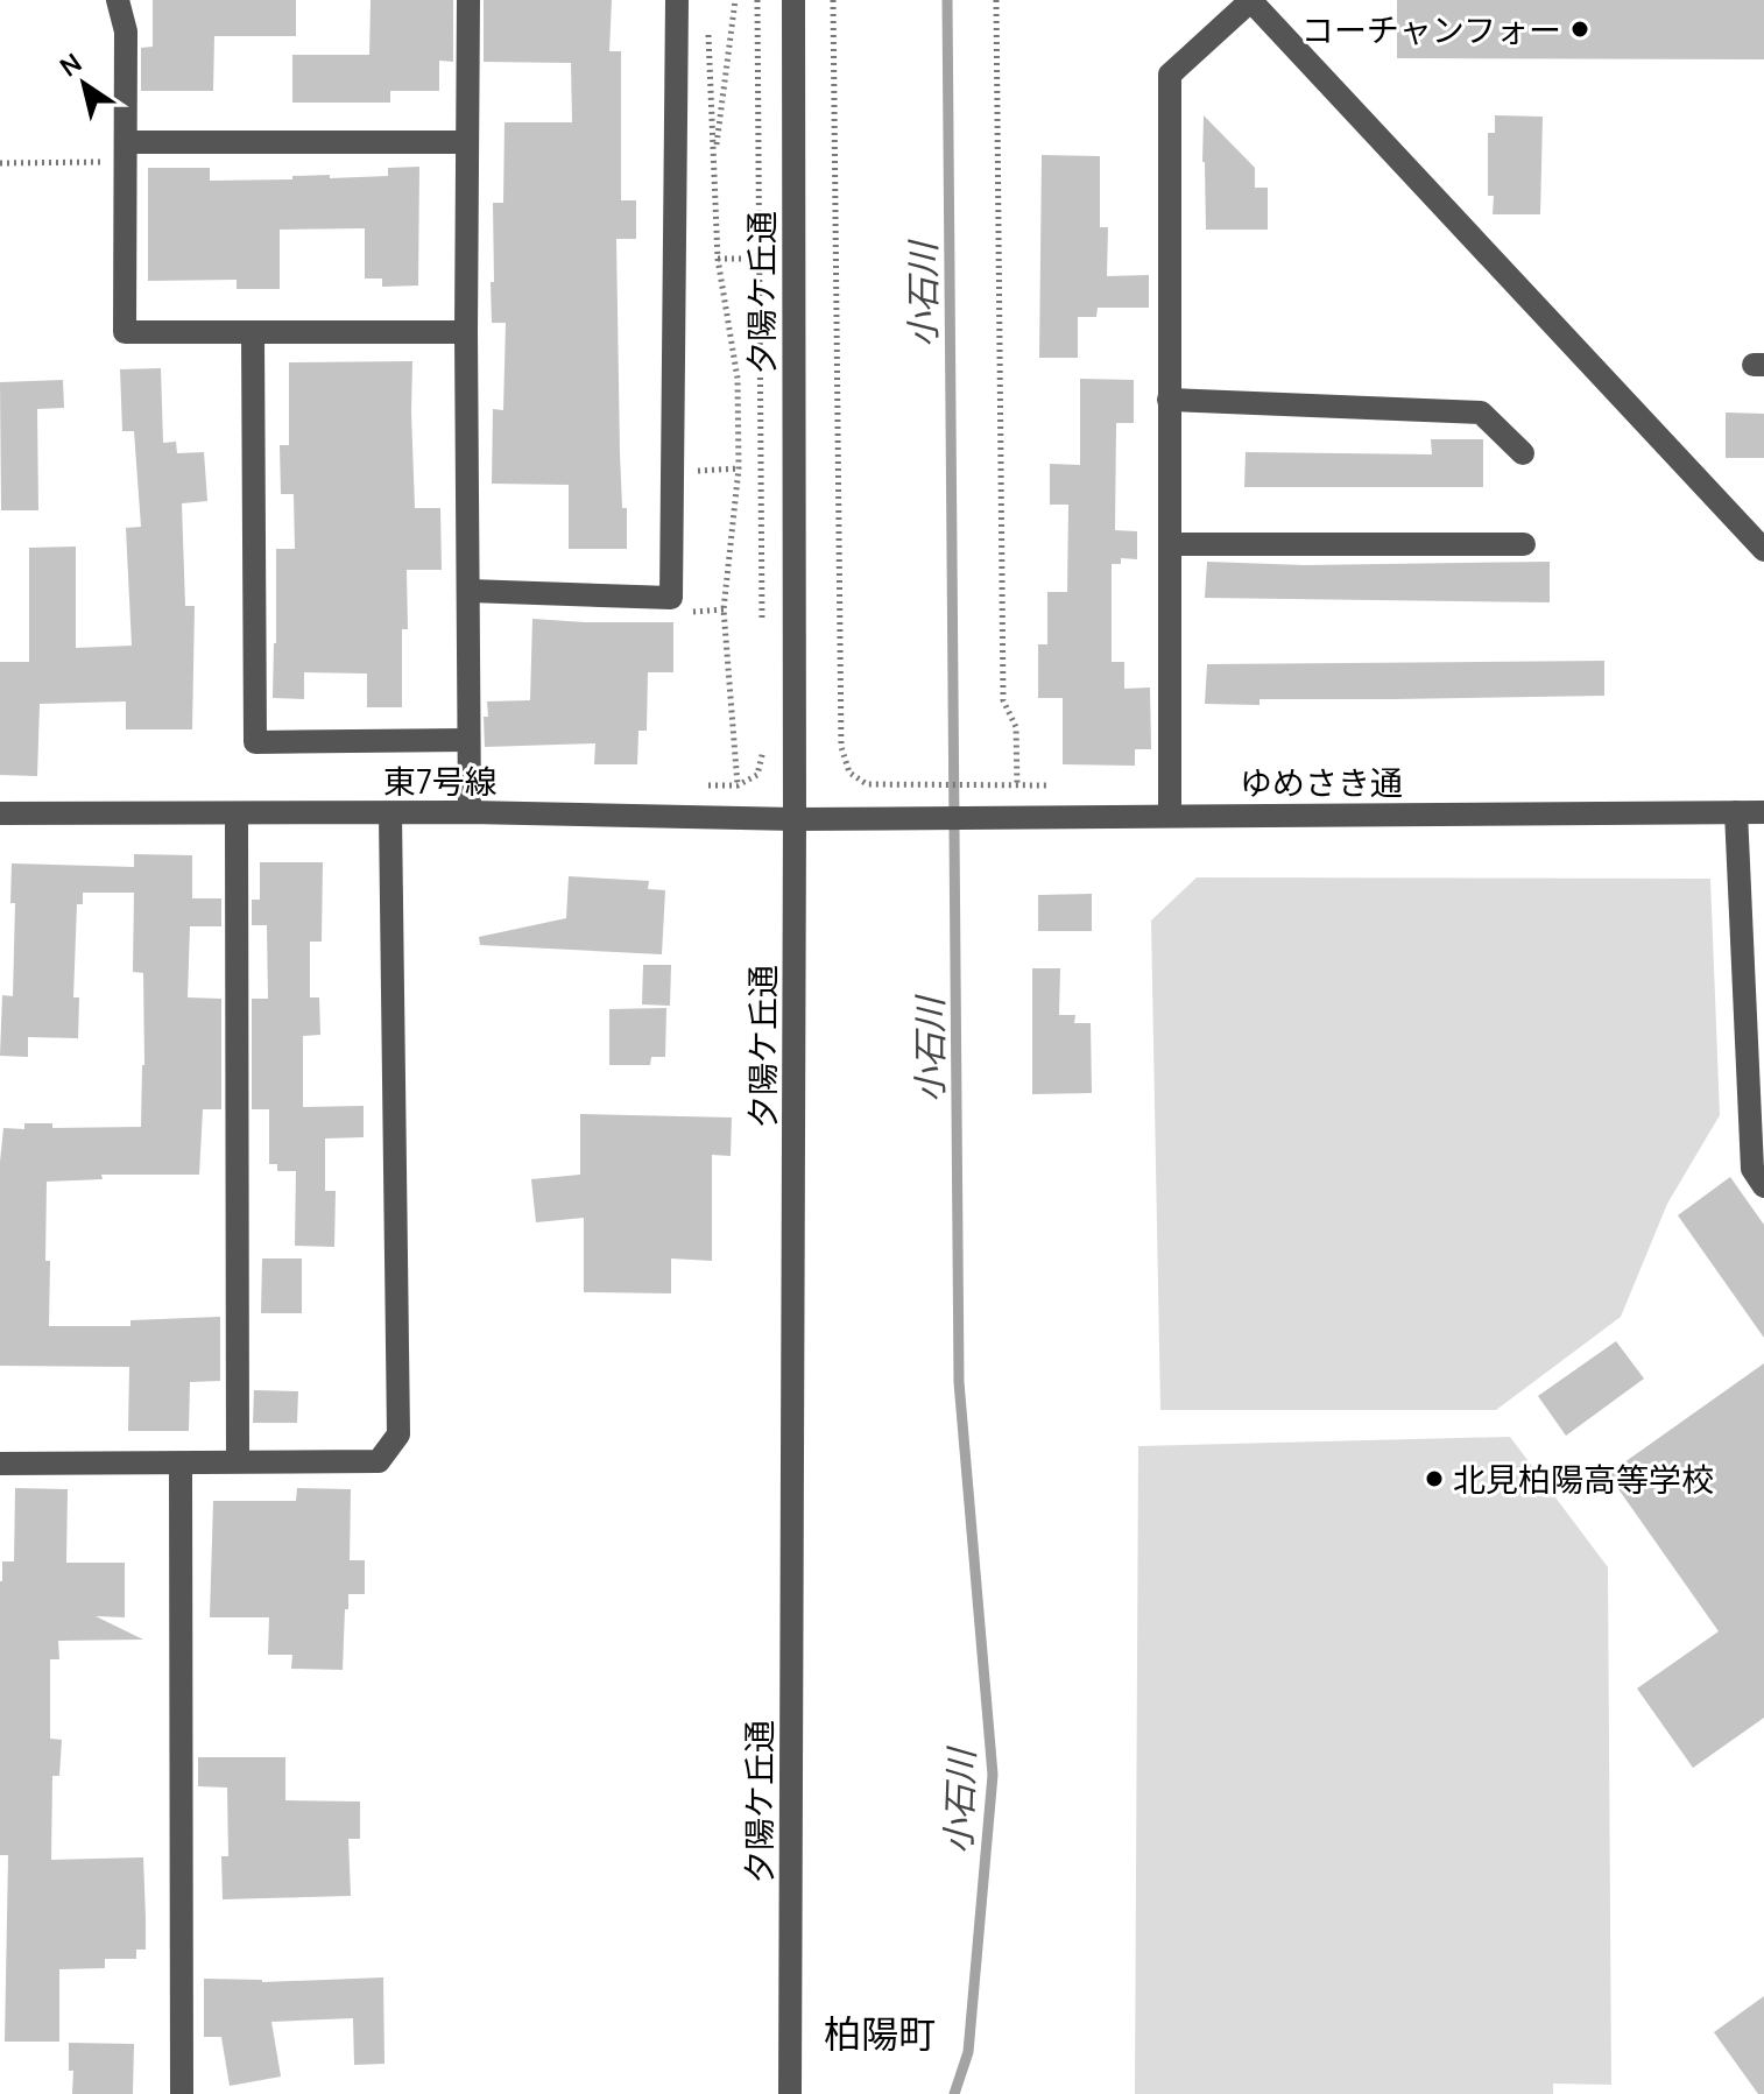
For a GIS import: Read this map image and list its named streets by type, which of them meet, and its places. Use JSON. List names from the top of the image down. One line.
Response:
{"streets":{"street":["夕陽ケ丘通","東7号線","ゆめさき通"]},"crossings":[["夕陽ケ丘通","東7号線"],["東7号線","ゆめさき通"]],"districts":["柏陽町"],"water":["小石川"],"places":["コーチャンフォー","北見柏陽高等学校"],"north":"top left"}
